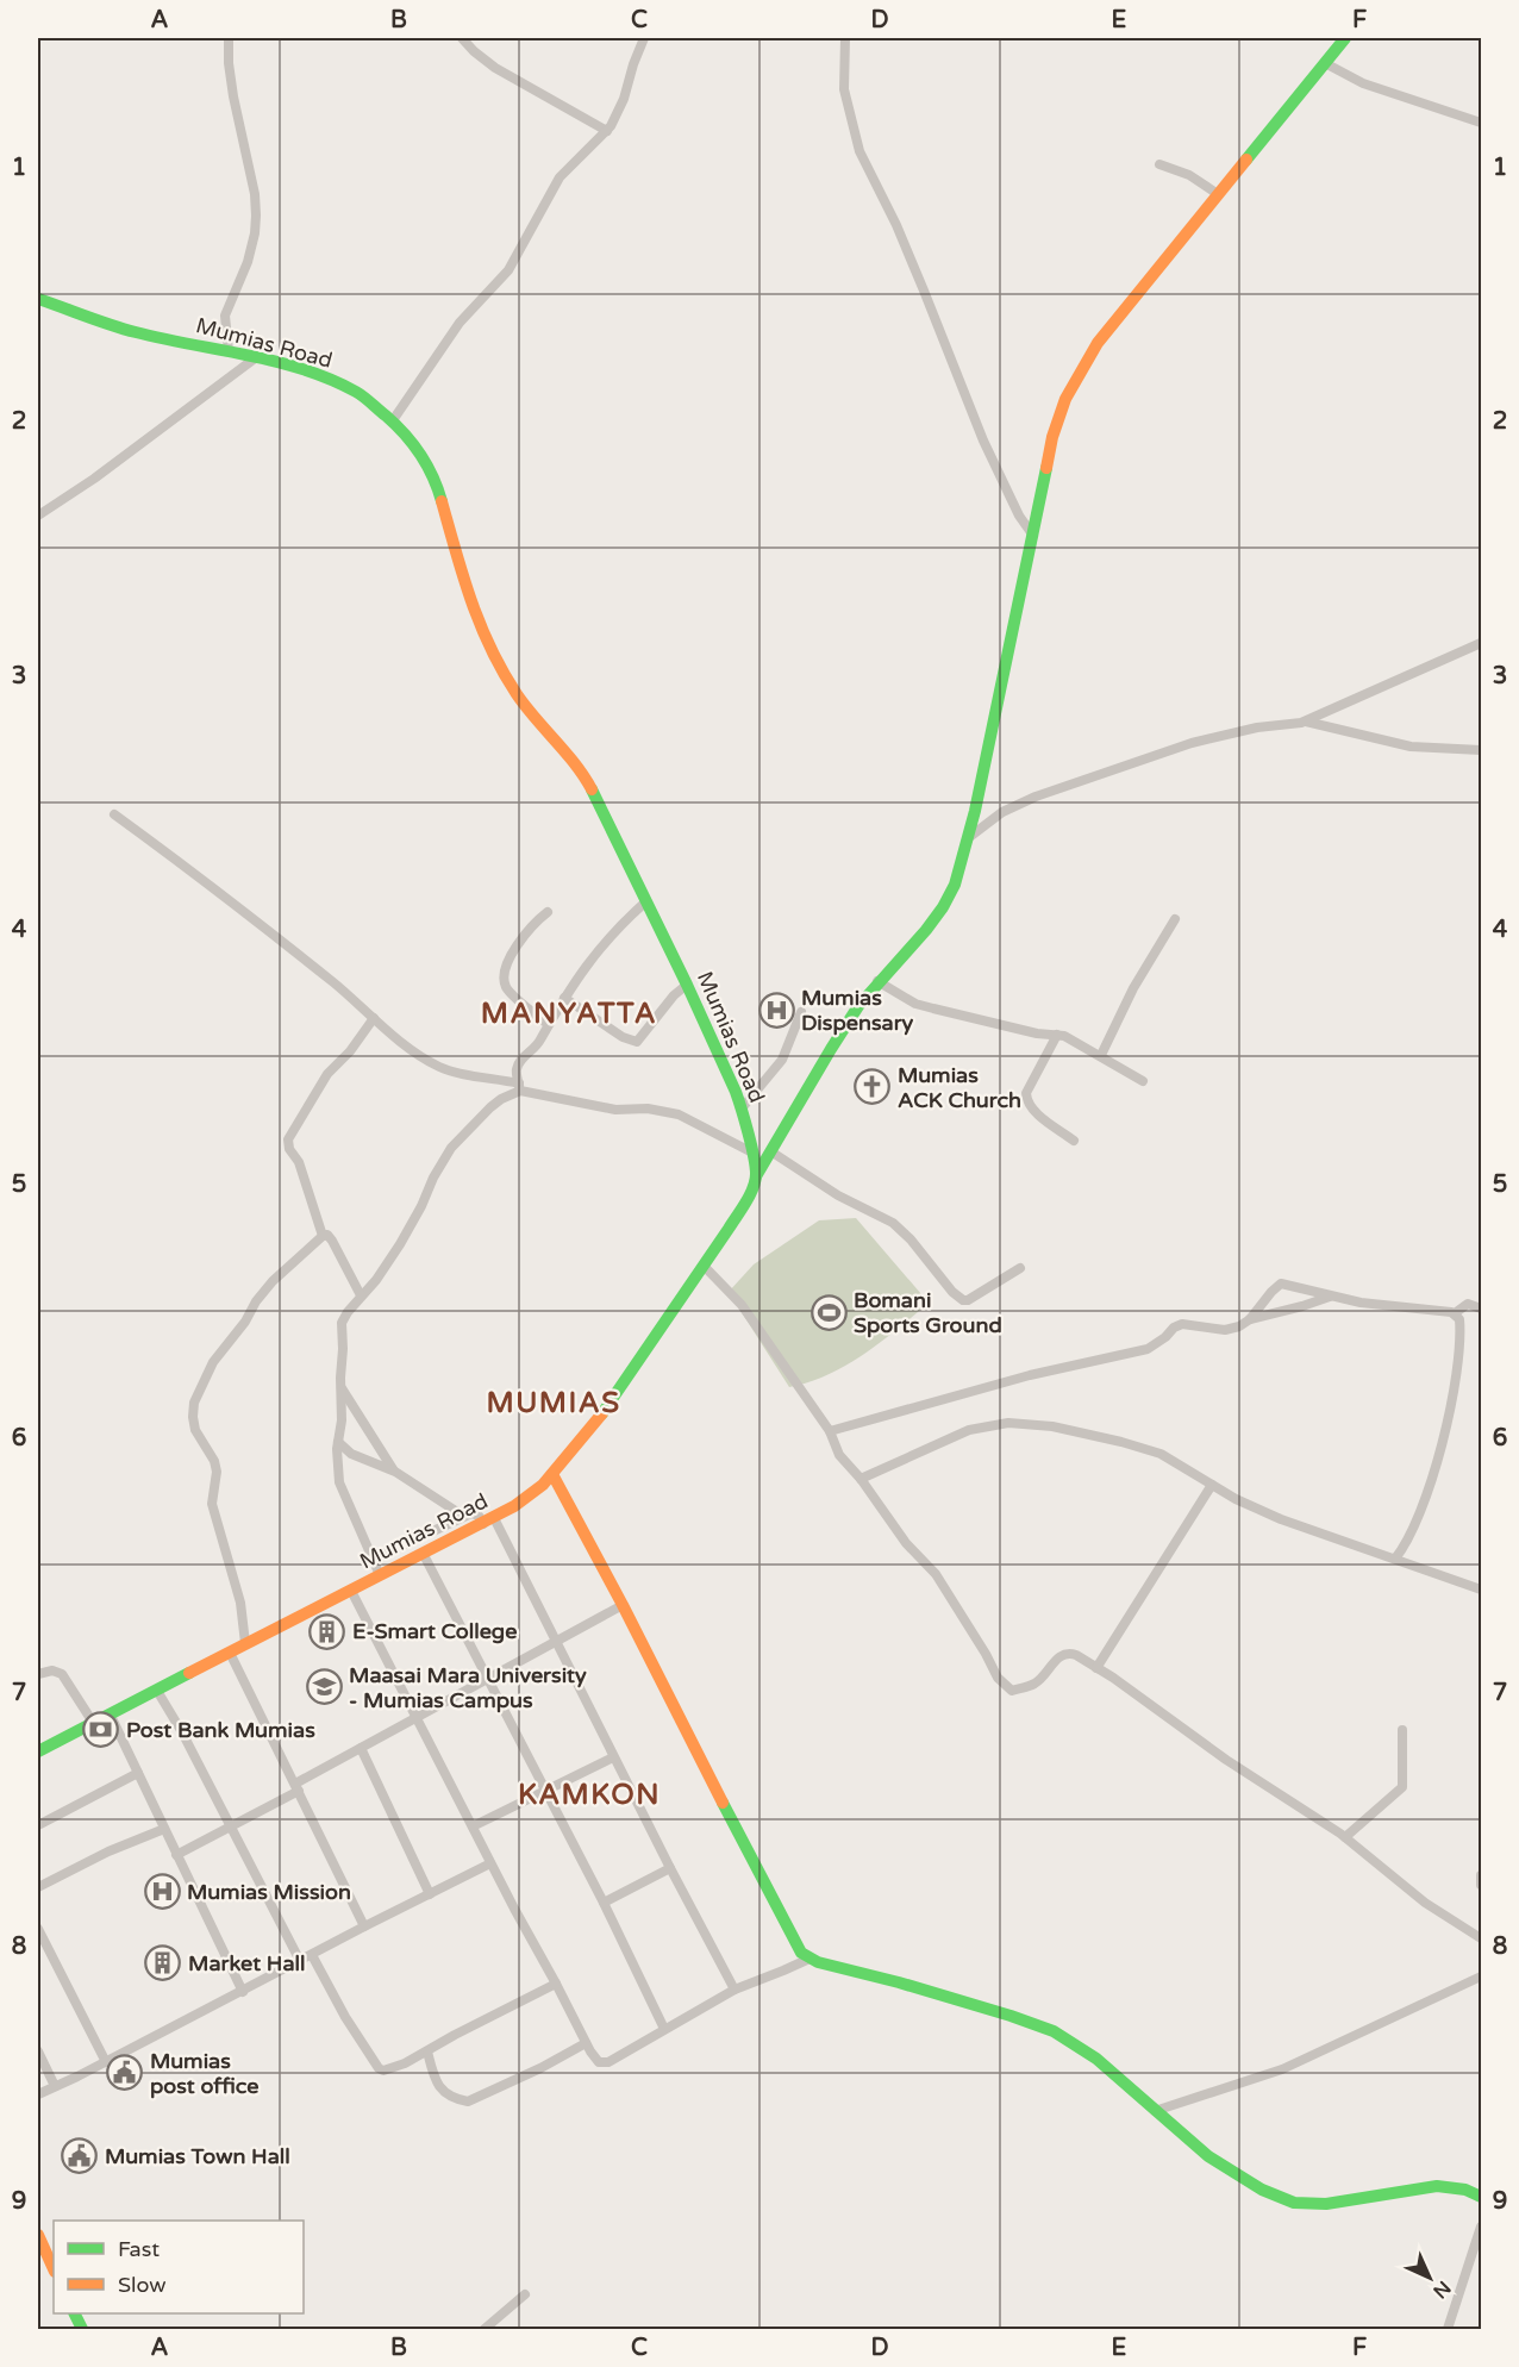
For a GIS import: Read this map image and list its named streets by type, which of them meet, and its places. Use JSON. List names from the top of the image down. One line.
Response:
{"streets":{"street":["Mumias Road"]},"districts":["MANYATTA","MUMIAS","KAMKON"],"places":{"hospital":["Mumias Dispensary","Mumias Mission"],"church":["Mumias ACK Church"],"sports":["Bomani Sports Ground"],"building":["E-Smart College","Market Hall"],"school or university":["Maasai Mara University - Mumias Campus"],"bank":["Post Bank Mumias"],"public building":["Mumias post office","Mumias Town Hall"]},"legend":["Fast","Slow"],"north":"bottom right","grid":{"columns":["A","B","C","D","E","F"],"rows":["1","2","3","4","5","6","7","8","9"]}}
